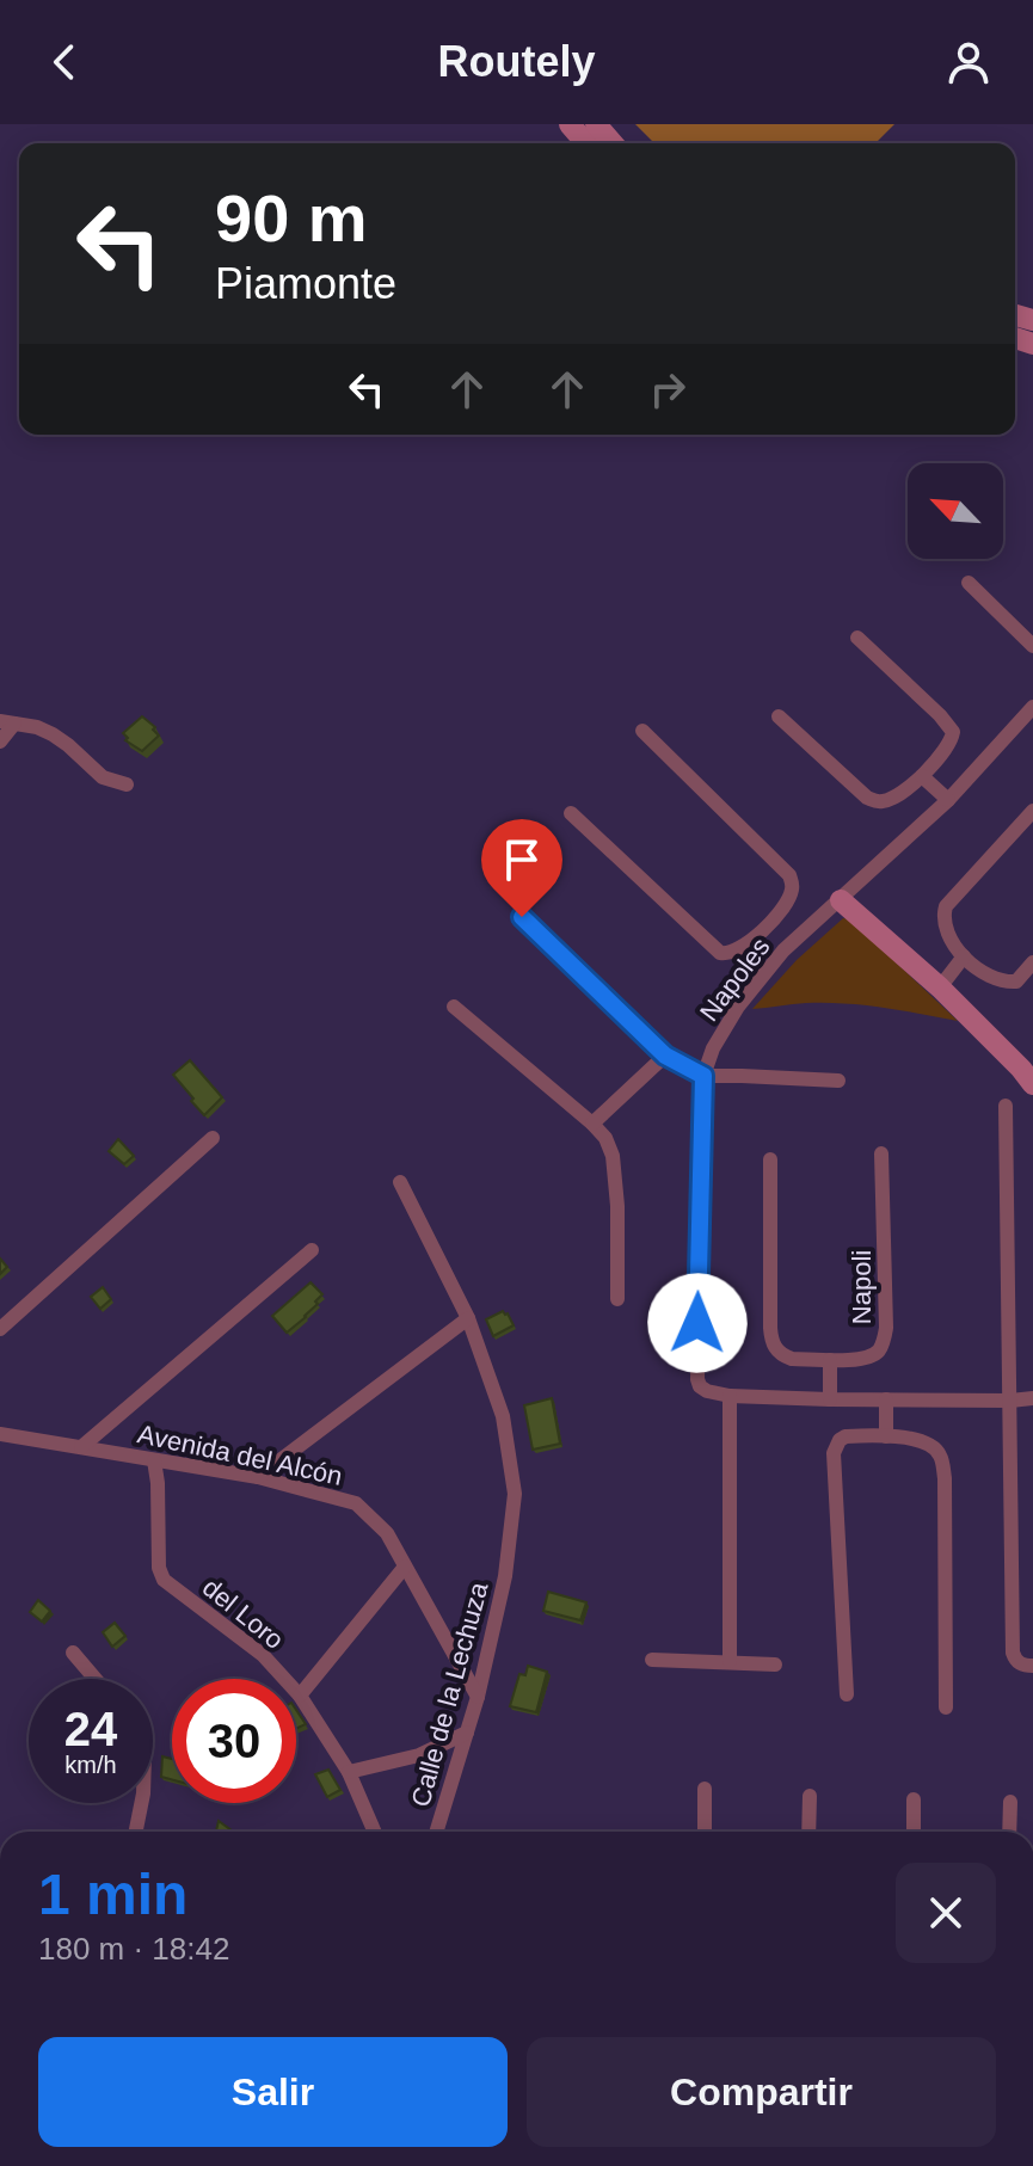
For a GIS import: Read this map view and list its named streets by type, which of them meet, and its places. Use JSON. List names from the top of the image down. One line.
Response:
{"streets":{"street":["Napoles","Napoli","Avenida del Alcón","del Loro","Calle de la Lechuza"]},"crossings":[["Avenida del Alcón","del Loro"],["Avenida del Alcón","Calle de la Lechuza"]],"north":"top left","page":{"header":"Routely","turn":["90 m","Piamonte"],"speed":"24 km/h","limit":"30","heading":["1 min","180 m · 18:42"],"buttons":["Salir","Compartir"]}}
